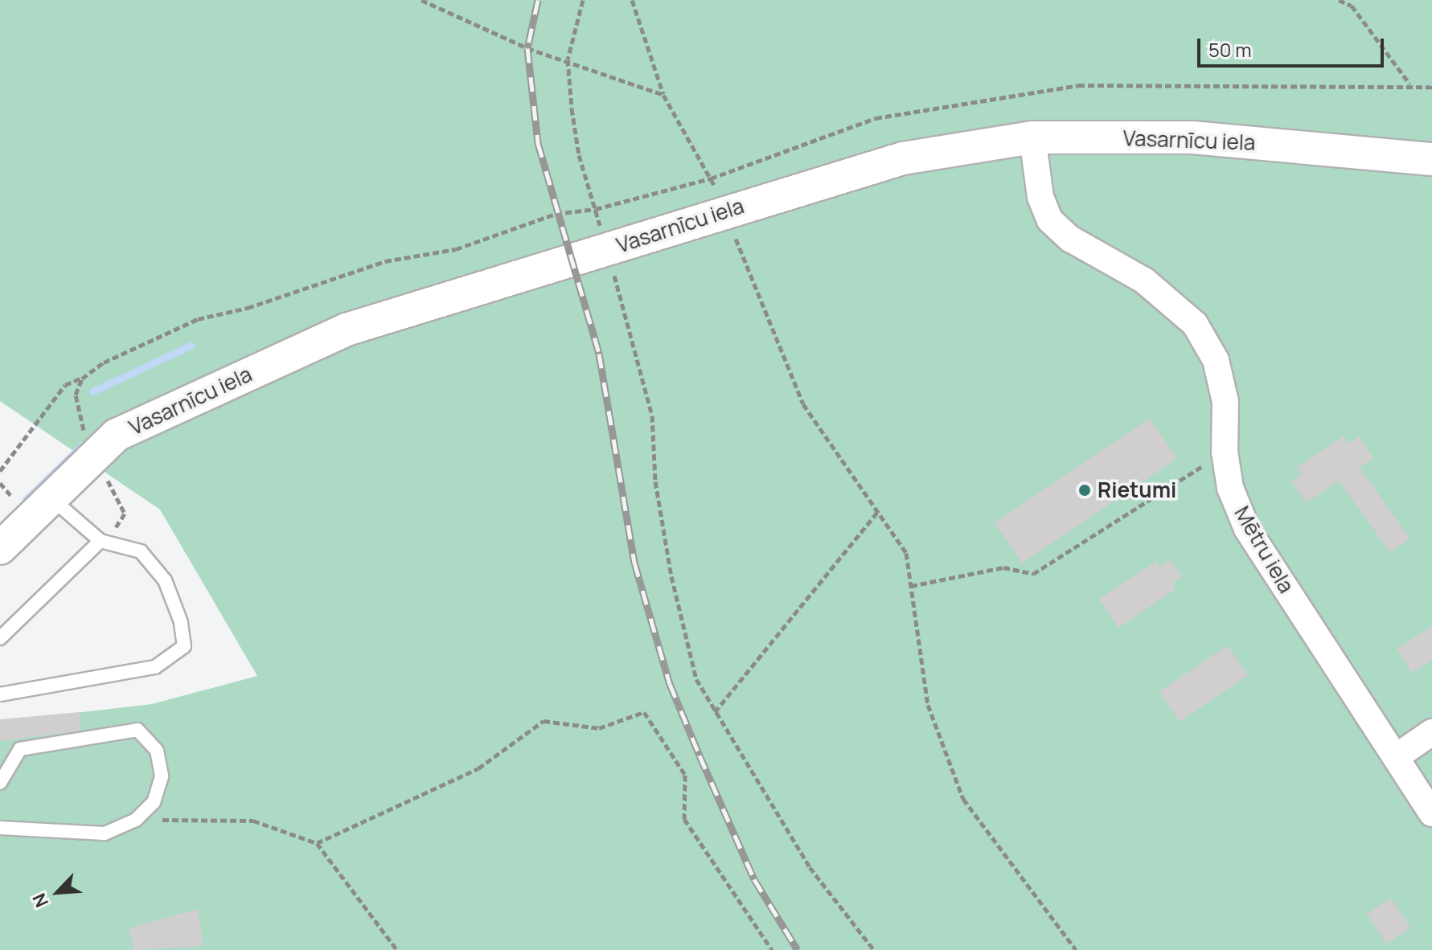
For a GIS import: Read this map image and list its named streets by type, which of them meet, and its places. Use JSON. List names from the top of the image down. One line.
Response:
{"streets":{"street":["Vasarnīcu iela","Mētru iela"]},"crossings":[["Vasarnīcu iela","Mētru iela"]],"places":["Rietumi"],"scale_bar":"50 m","north":"bottom left"}
